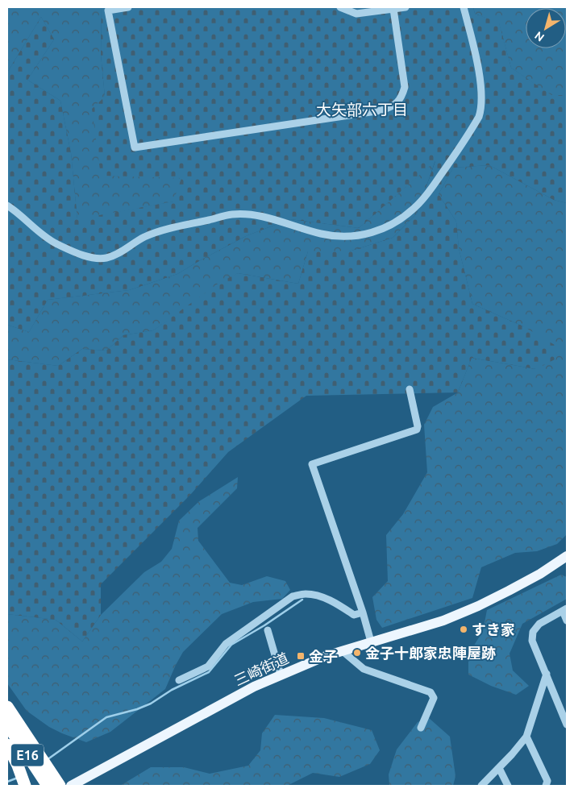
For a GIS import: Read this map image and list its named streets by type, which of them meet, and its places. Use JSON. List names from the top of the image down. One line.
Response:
{"streets":{"highway":["E16"],"main road":["三崎街道"]},"districts":["大矢部六丁目"],"places":{"other":["すき家","金子十郎家忠陣屋跡"],"transit":["金子"]},"north":"bottom left"}
